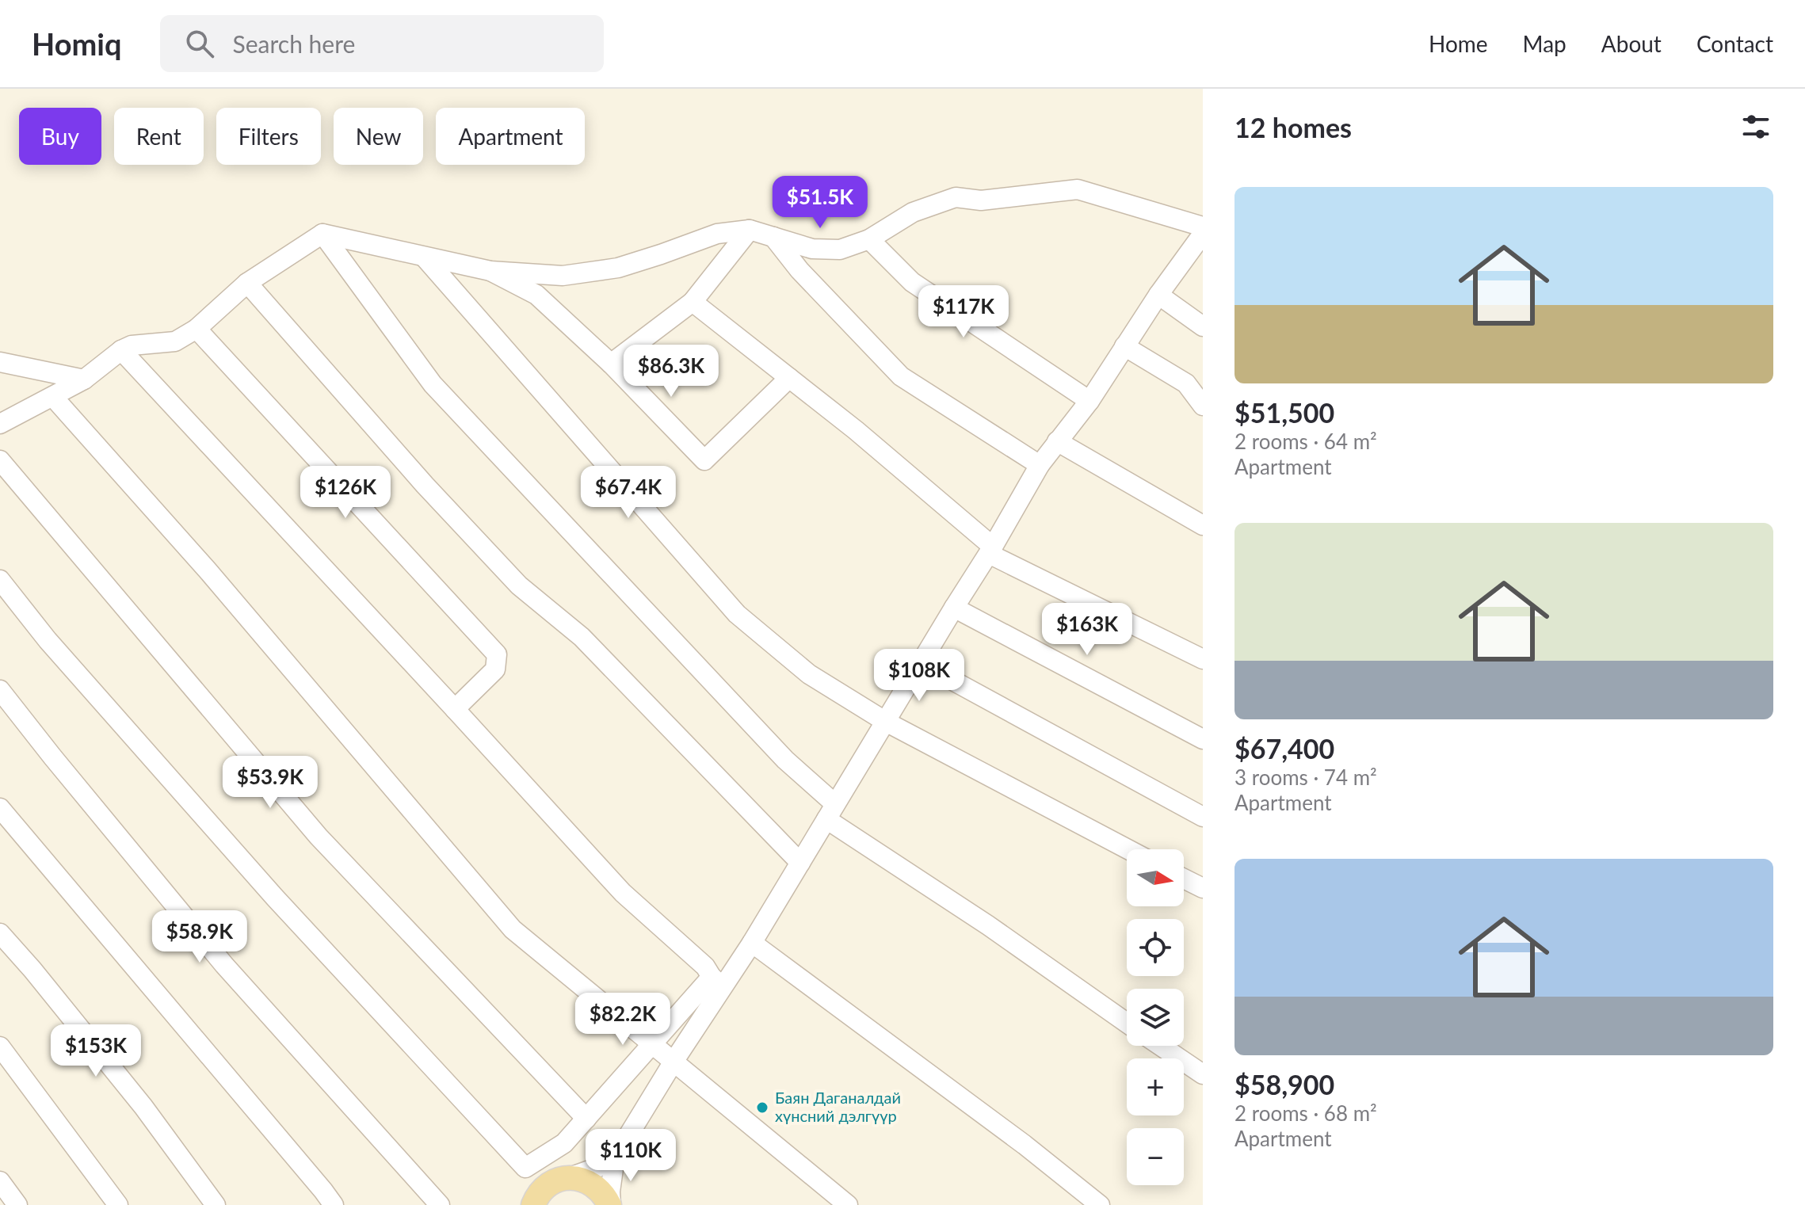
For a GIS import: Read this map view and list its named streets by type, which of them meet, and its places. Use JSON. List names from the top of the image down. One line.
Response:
{"places":["Баян Даганалдай хүнсний дэлгүүр"],"north":"right","page":{"header":"Homiq","search":"Search here","nav":["Home","Map","About","Contact"],"heading":"12 homes","chip":["Buy","Rent","Filters","New","Apartment"],"list":[{"name":"$51,500","note":"2 rooms · 64 m² · Apartment"},{"name":"$67,400","note":"3 rooms · 74 m² · Apartment"},{"name":"$58,900","note":"2 rooms · 68 m² · Apartment"}],"price":["$51.5K","$117K","$86.3K","$126K","$67.4K","$163K","$108K","$53.9K","$58.9K","$82.2K","$153K","$110K"],"map_buttons":["+","−"]}}
